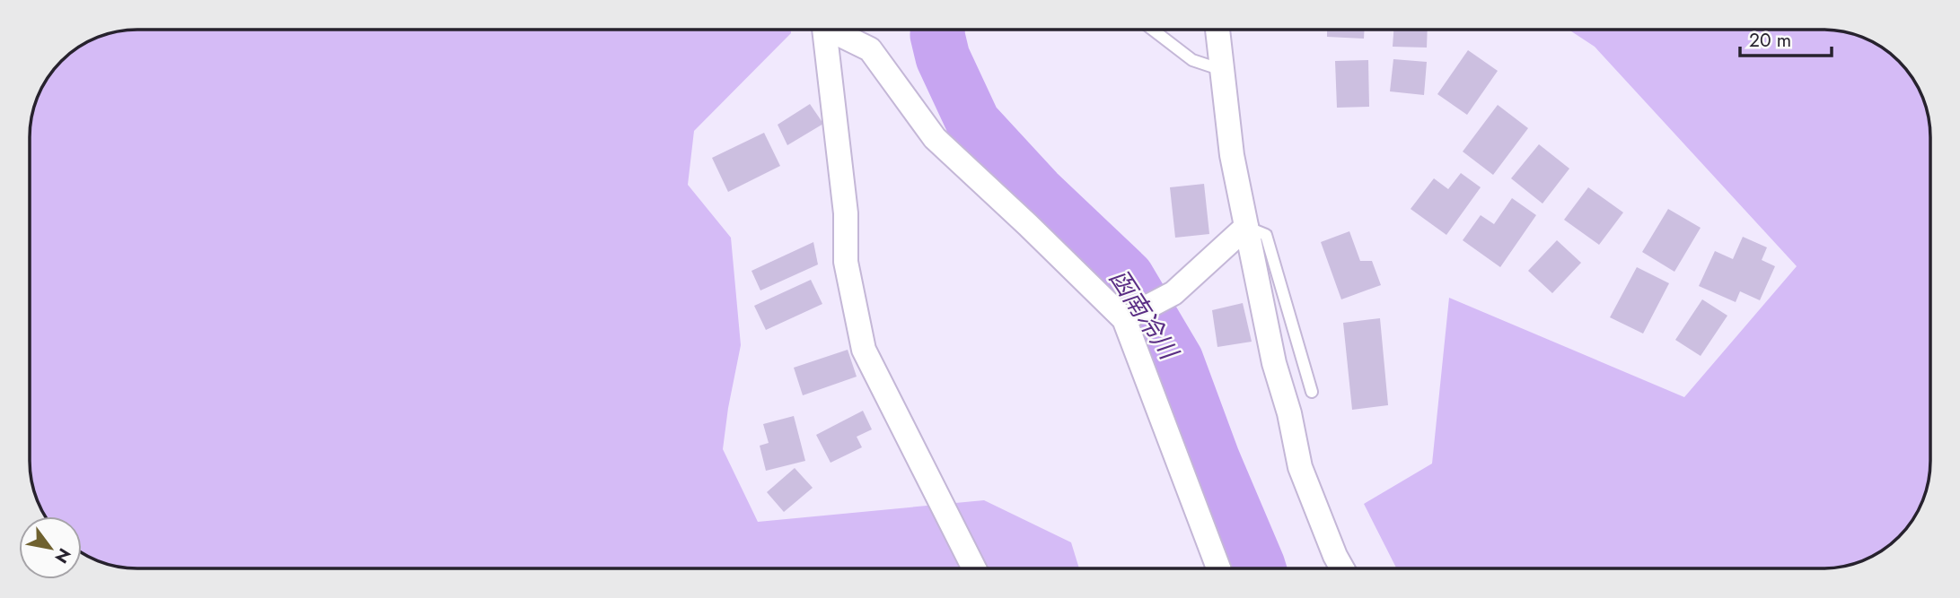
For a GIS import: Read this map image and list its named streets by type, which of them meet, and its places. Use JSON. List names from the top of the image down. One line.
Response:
{"water":["函南冷川"],"scale_bar":"20 m","north":"bottom right"}
